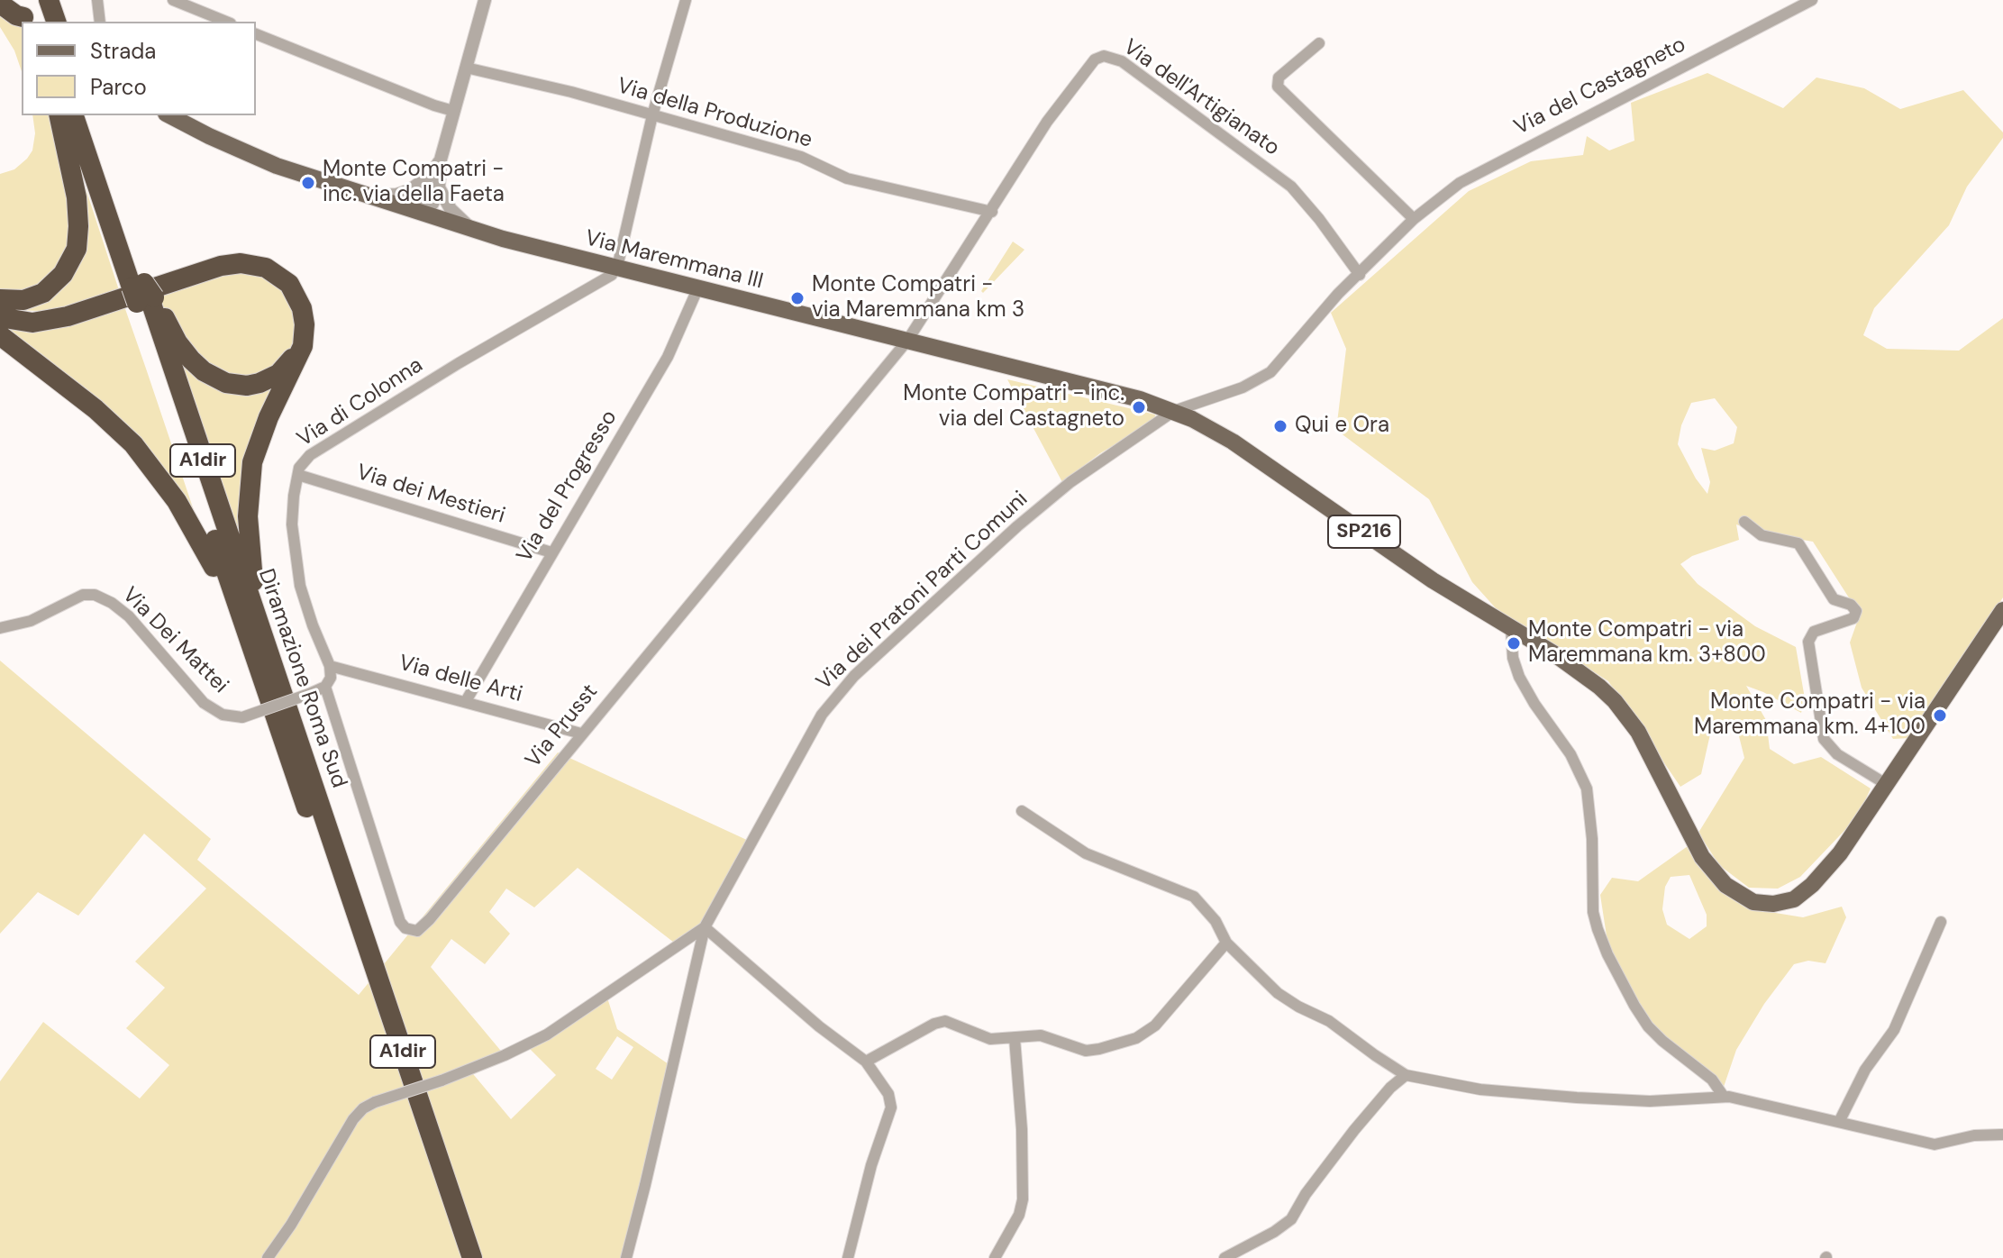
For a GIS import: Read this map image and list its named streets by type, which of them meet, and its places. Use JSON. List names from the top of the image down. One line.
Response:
{"streets":{"highway":["A1dir","Diramazione Roma Sud"],"main road":["Via Maremmana III","SP216"],"street":["Via del Castagneto","Via dell'Artigianato","Via della Produzione","Via di Colonna","Via del Progresso","Via dei Mestieri","Via dei Pratoni Parti Comuni","Via Dei Mattei","Via delle Arti","Via Prusst"]},"crossings":[["Via del Castagneto","Via dell'Artigianato"],["Via del Castagneto","Via Maremmana III"],["Via del Castagneto","Via dei Pratoni Parti Comuni"],["Via dell'Artigianato","Via della Produzione"],["Via dell'Artigianato","Via Maremmana III"],["Via dell'Artigianato","Via Prusst"],["Via Maremmana III","Via di Colonna"],["Via Maremmana III","Via del Progresso"],["Via Maremmana III","Via dei Pratoni Parti Comuni"],["Via Maremmana III","Via Prusst"],["Via di Colonna","Via dei Mestieri"],["Via di Colonna","Via delle Arti"],["Via del Progresso","Via dei Mestieri"],["Via del Progresso","Via delle Arti"],["Via Dei Mattei","Via Prusst"],["Via delle Arti","Via Prusst"]],"places":["Monte Compatri - inc. via della Faeta","Monte Compatri - via Maremmana km 3","Monte Compatri - inc. via del Castagneto","Qui e Ora","Monte Compatri - via Maremmana km. 3+800","Monte Compatri - via Maremmana km. 4+100"],"legend":["Strada","Parco"]}
